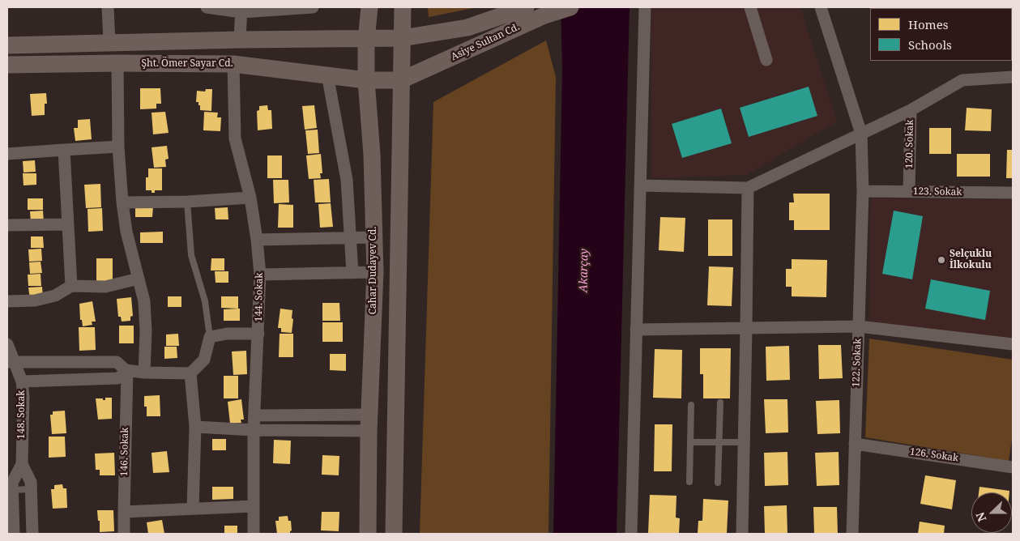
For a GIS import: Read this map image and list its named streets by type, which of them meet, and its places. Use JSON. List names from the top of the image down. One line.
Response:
{"streets":{"main road":["Asiye Sultan Cd.","Şht. Ömer Sayar Cd.","Cahar Dudayev Cd."],"street":["120. Sokak","123. Sokak","144. Sokak","122. Sokak","148. Sokak","146. Sokak","126. Sokak"]},"crossings":[["Asiye Sultan Cd.","Şht. Ömer Sayar Cd."],["Asiye Sultan Cd.","Cahar Dudayev Cd."],["Şht. Ömer Sayar Cd.","Cahar Dudayev Cd."],["Şht. Ömer Sayar Cd.","144. Sokak"],["120. Sokak","123. Sokak"],["123. Sokak","122. Sokak"],["122. Sokak","126. Sokak"]],"water":["Akarçay"],"places":["Selçuklu İlkokulu"],"legend":["Homes","Schools"],"north":"left"}
